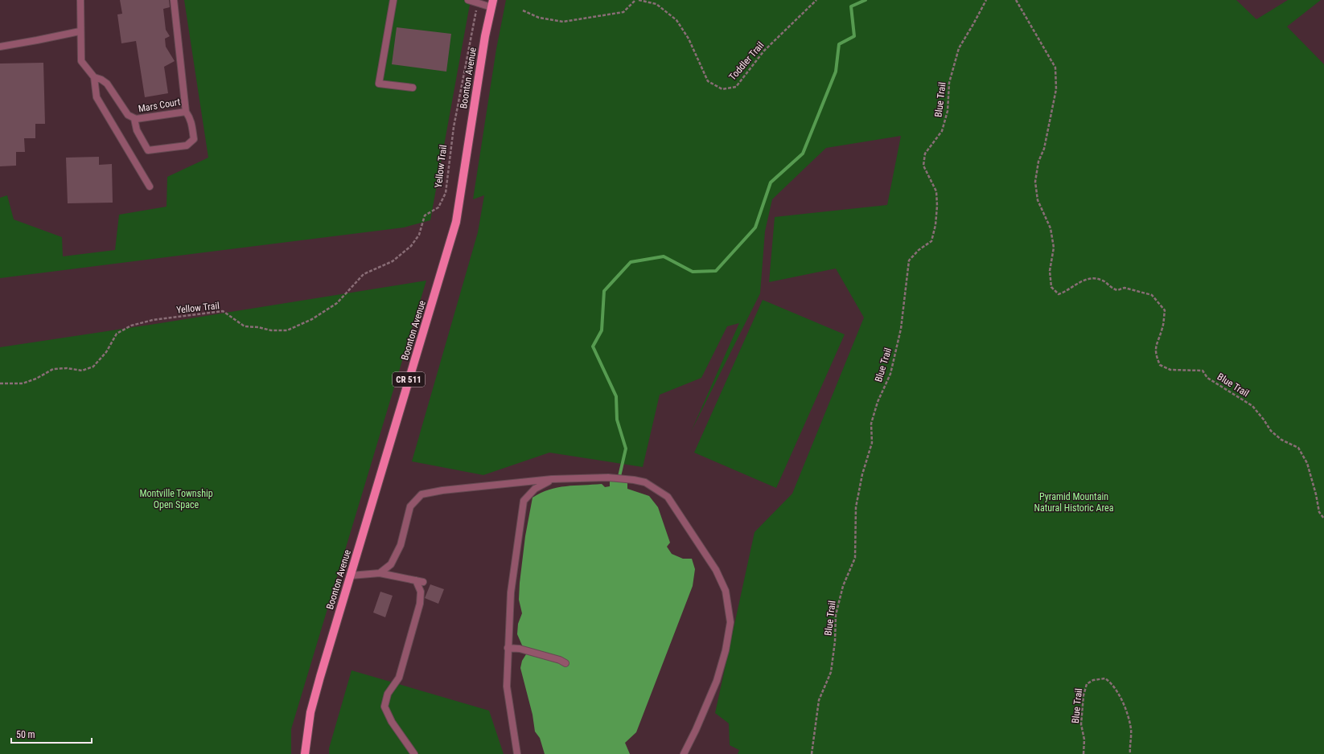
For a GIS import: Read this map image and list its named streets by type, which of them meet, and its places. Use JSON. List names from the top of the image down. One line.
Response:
{"streets":{"main road":["Boonton Avenue","CR 511"],"lane":["Mars Court"],"path":["Toddler Trail","Blue Trail","Yellow Trail"]},"crossings":[["Boonton Avenue","Yellow Trail"]],"parks":["Montville Township Open Space","Pyramid Mountain Natural Historic Area"],"scale_bar":"50 m"}
